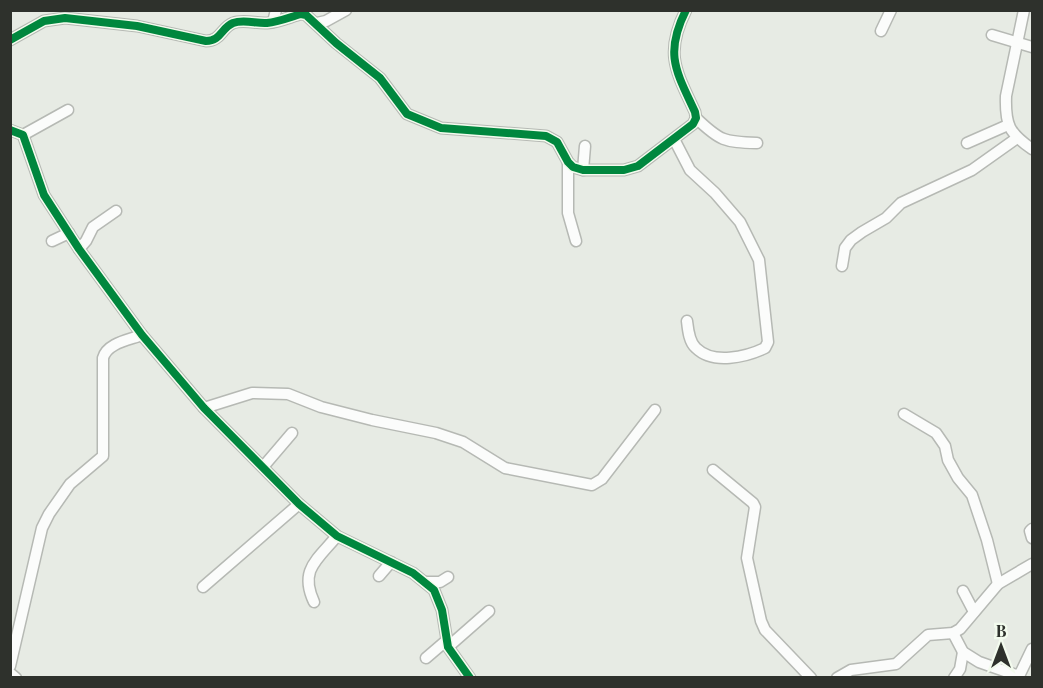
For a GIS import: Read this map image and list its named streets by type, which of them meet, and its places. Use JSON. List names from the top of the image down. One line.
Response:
{"north":"top"}
